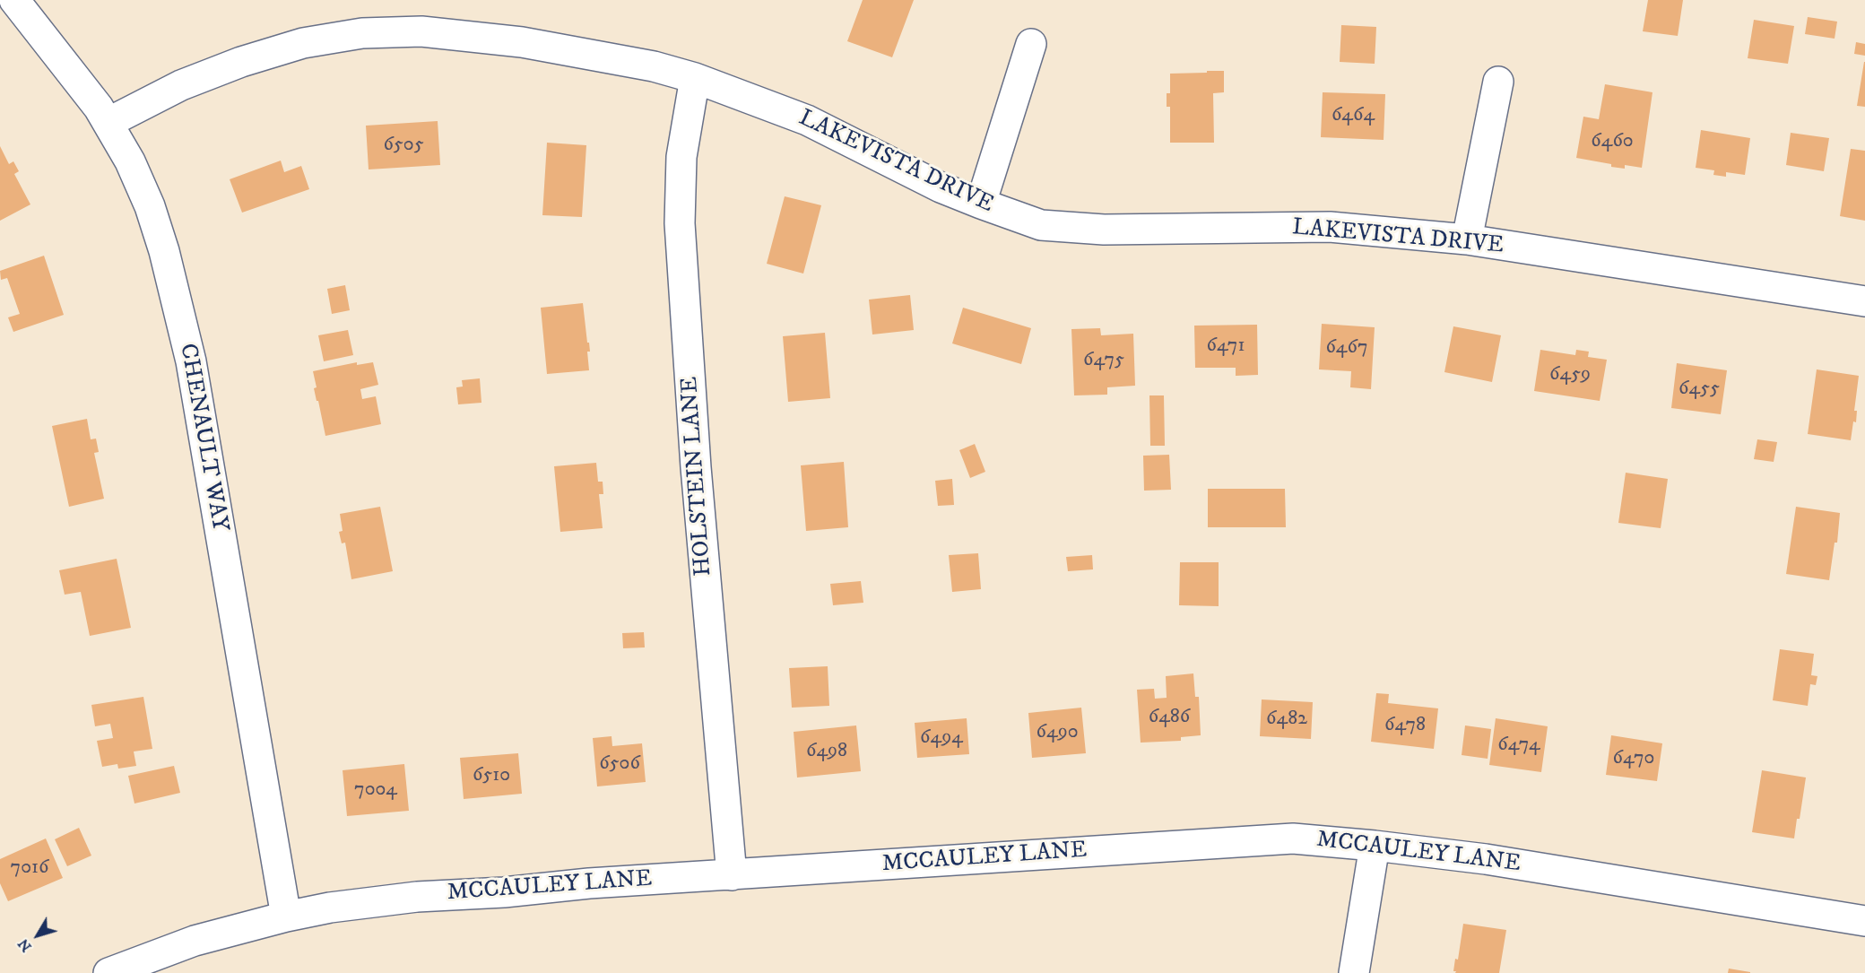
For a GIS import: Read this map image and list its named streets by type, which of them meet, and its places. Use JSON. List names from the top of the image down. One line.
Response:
{"streets":{"street":["LAKEVISTA DRIVE","CHENAULT WAY","HOLSTEIN LANE","MCCAULEY LANE"]},"crossings":[["LAKEVISTA DRIVE","CHENAULT WAY"],["LAKEVISTA DRIVE","HOLSTEIN LANE"],["CHENAULT WAY","MCCAULEY LANE"],["HOLSTEIN LANE","MCCAULEY LANE"]],"house_numbers":["6464","6460","6505","6471","6467","6475","6459","6455","6486","6482","6478","6490","6494","6474","6498","6470","6506","6510","7004","7016"],"north":"bottom left"}
